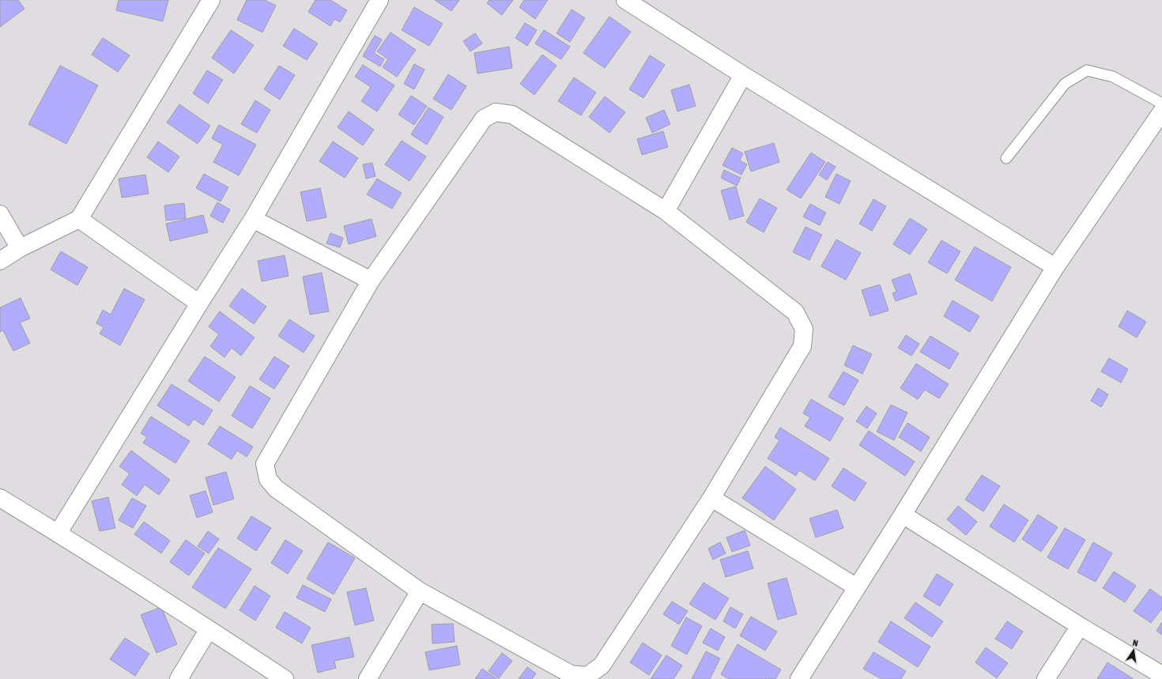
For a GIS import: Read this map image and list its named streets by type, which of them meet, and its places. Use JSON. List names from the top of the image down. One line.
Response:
{"north":"top"}
